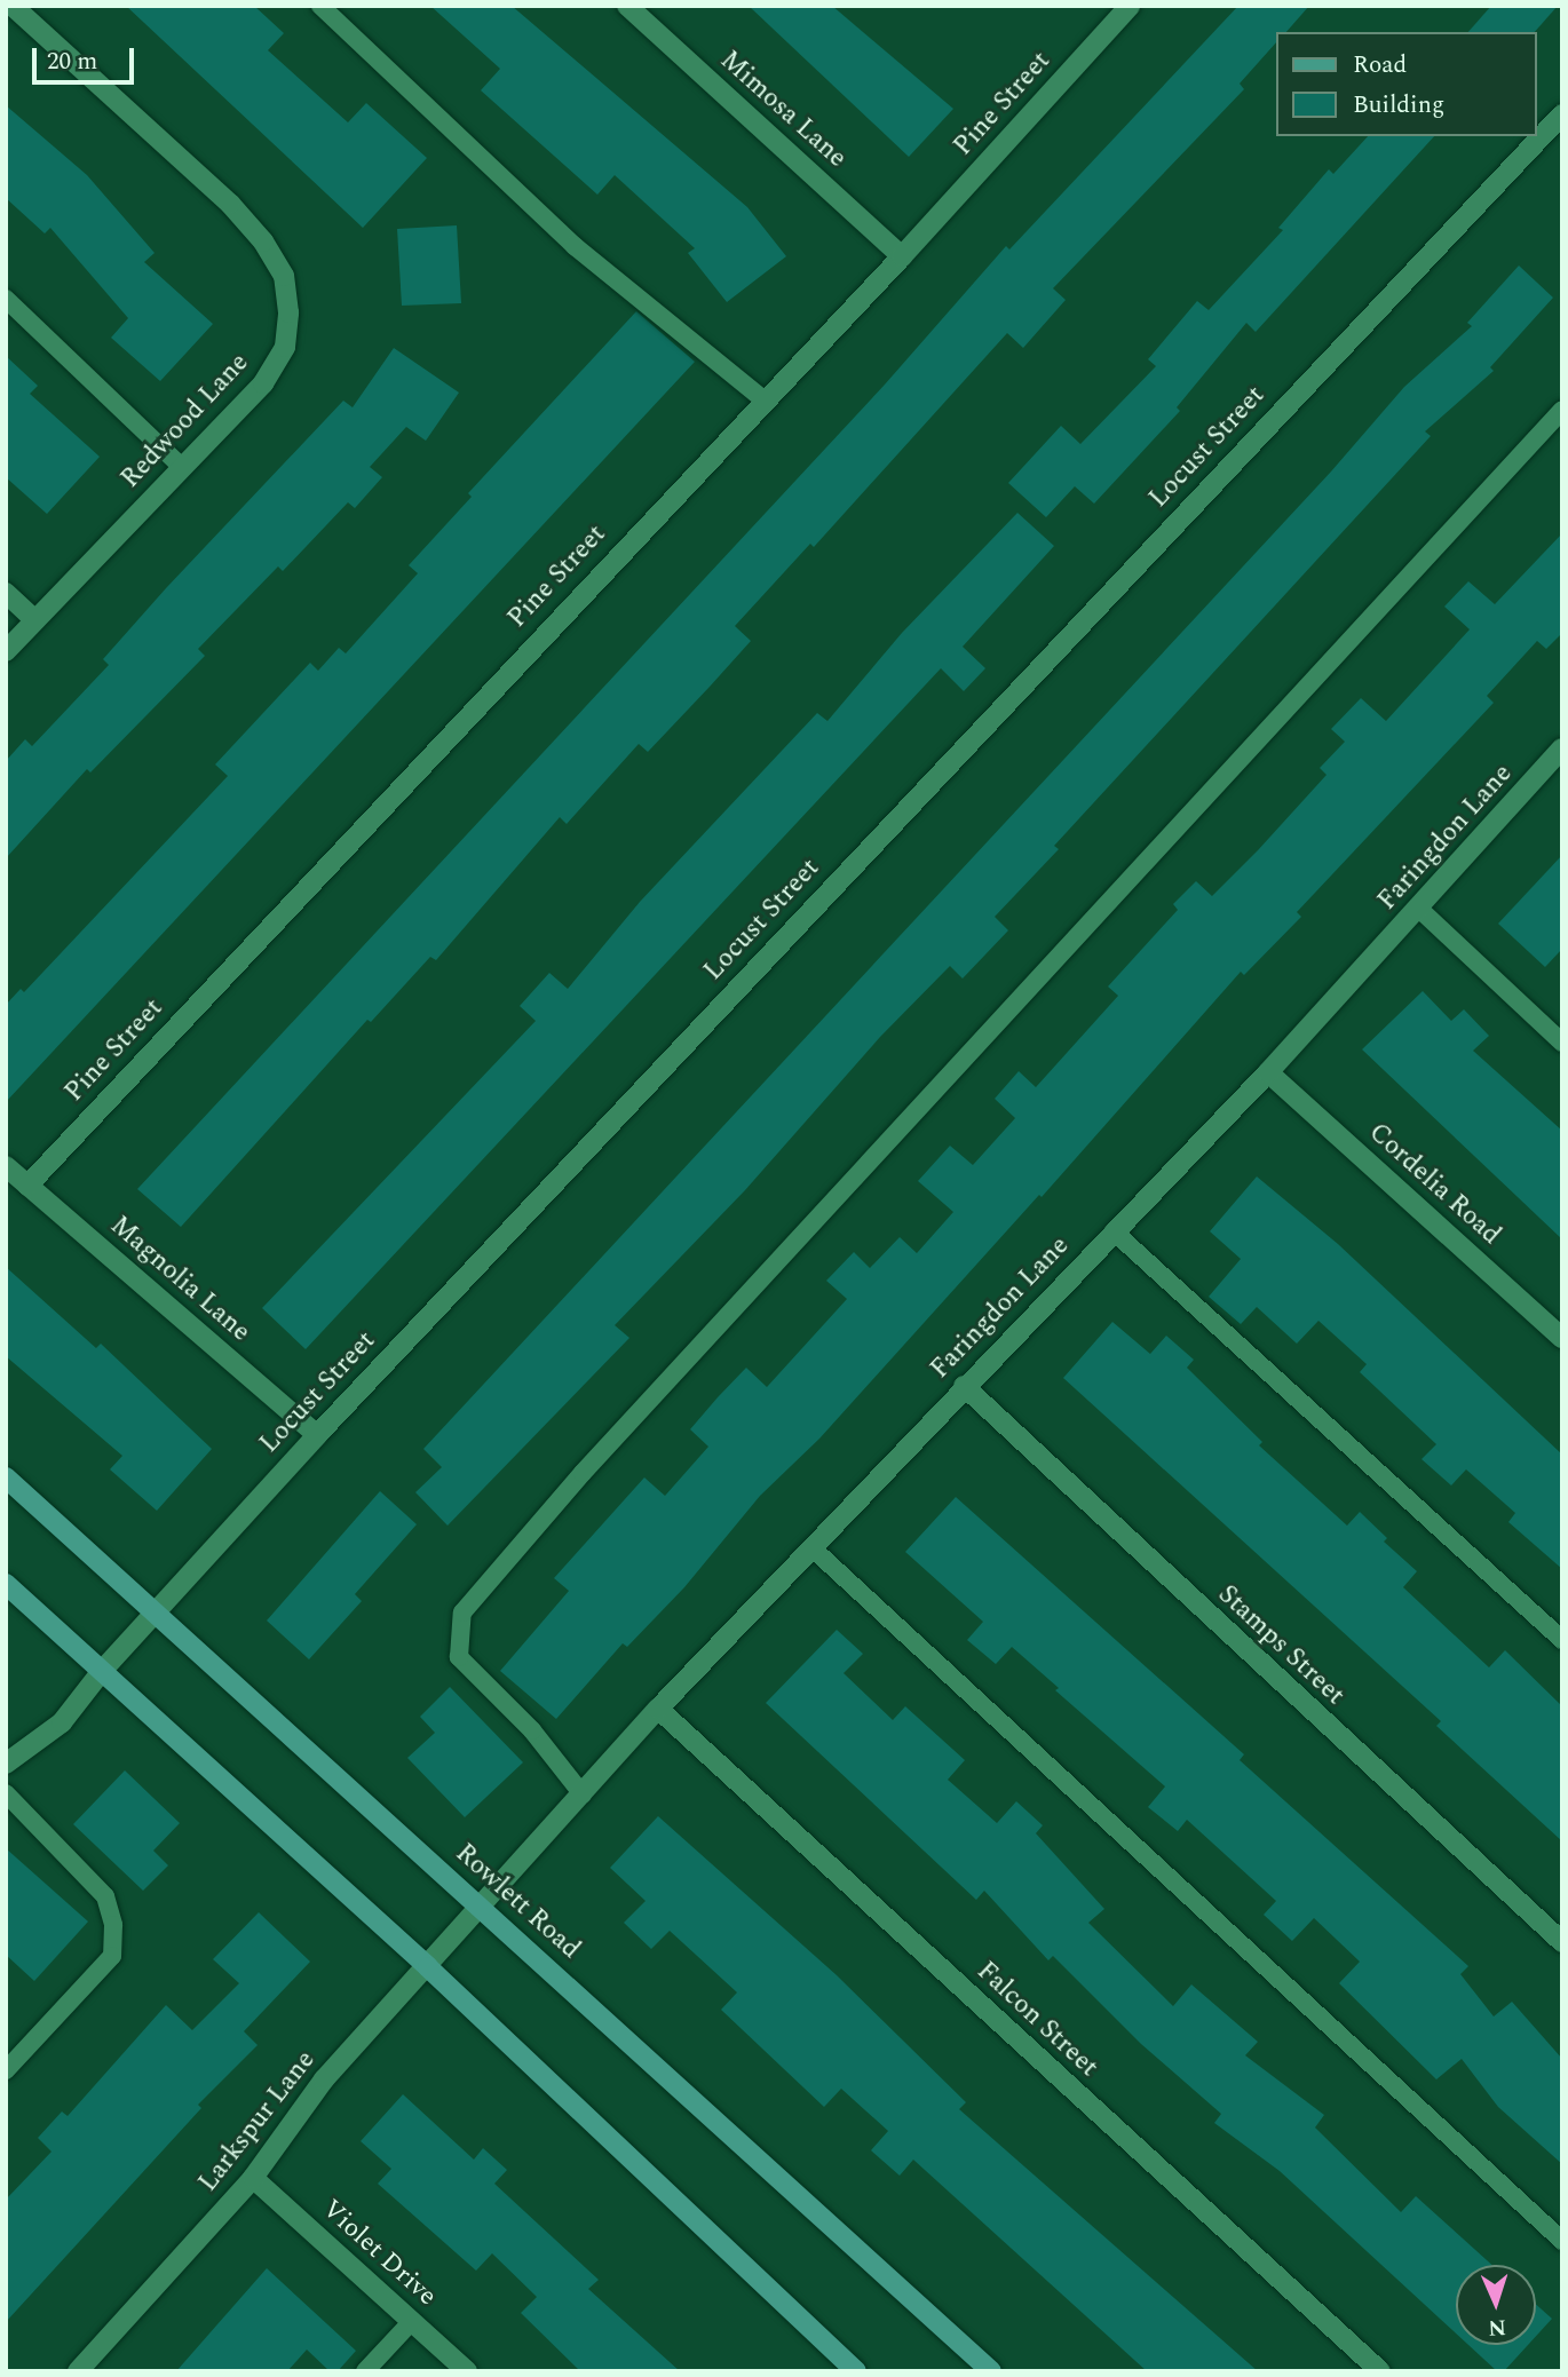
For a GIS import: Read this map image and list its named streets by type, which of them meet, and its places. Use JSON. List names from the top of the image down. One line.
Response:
{"streets":{"main road":["Rowlett Road"],"street":["Pine Street","Mimosa Lane","Redwood Lane","Locust Street","Faringdon Lane","Cordelia Road","Magnolia Lane","Stamps Street","Falcon Street","Larkspur Lane","Violet Drive"]},"crossings":[["Pine Street","Mimosa Lane"],["Pine Street","Magnolia Lane"],["Locust Street","Magnolia Lane"],["Locust Street","Rowlett Road"],["Faringdon Lane","Cordelia Road"],["Faringdon Lane","Stamps Street"],["Faringdon Lane","Rowlett Road"],["Faringdon Lane","Falcon Street"],["Faringdon Lane","Larkspur Lane"],["Rowlett Road","Larkspur Lane"],["Larkspur Lane","Violet Drive"]],"legend":["Road","Building"],"scale_bar":"20 m","north":"bottom"}
